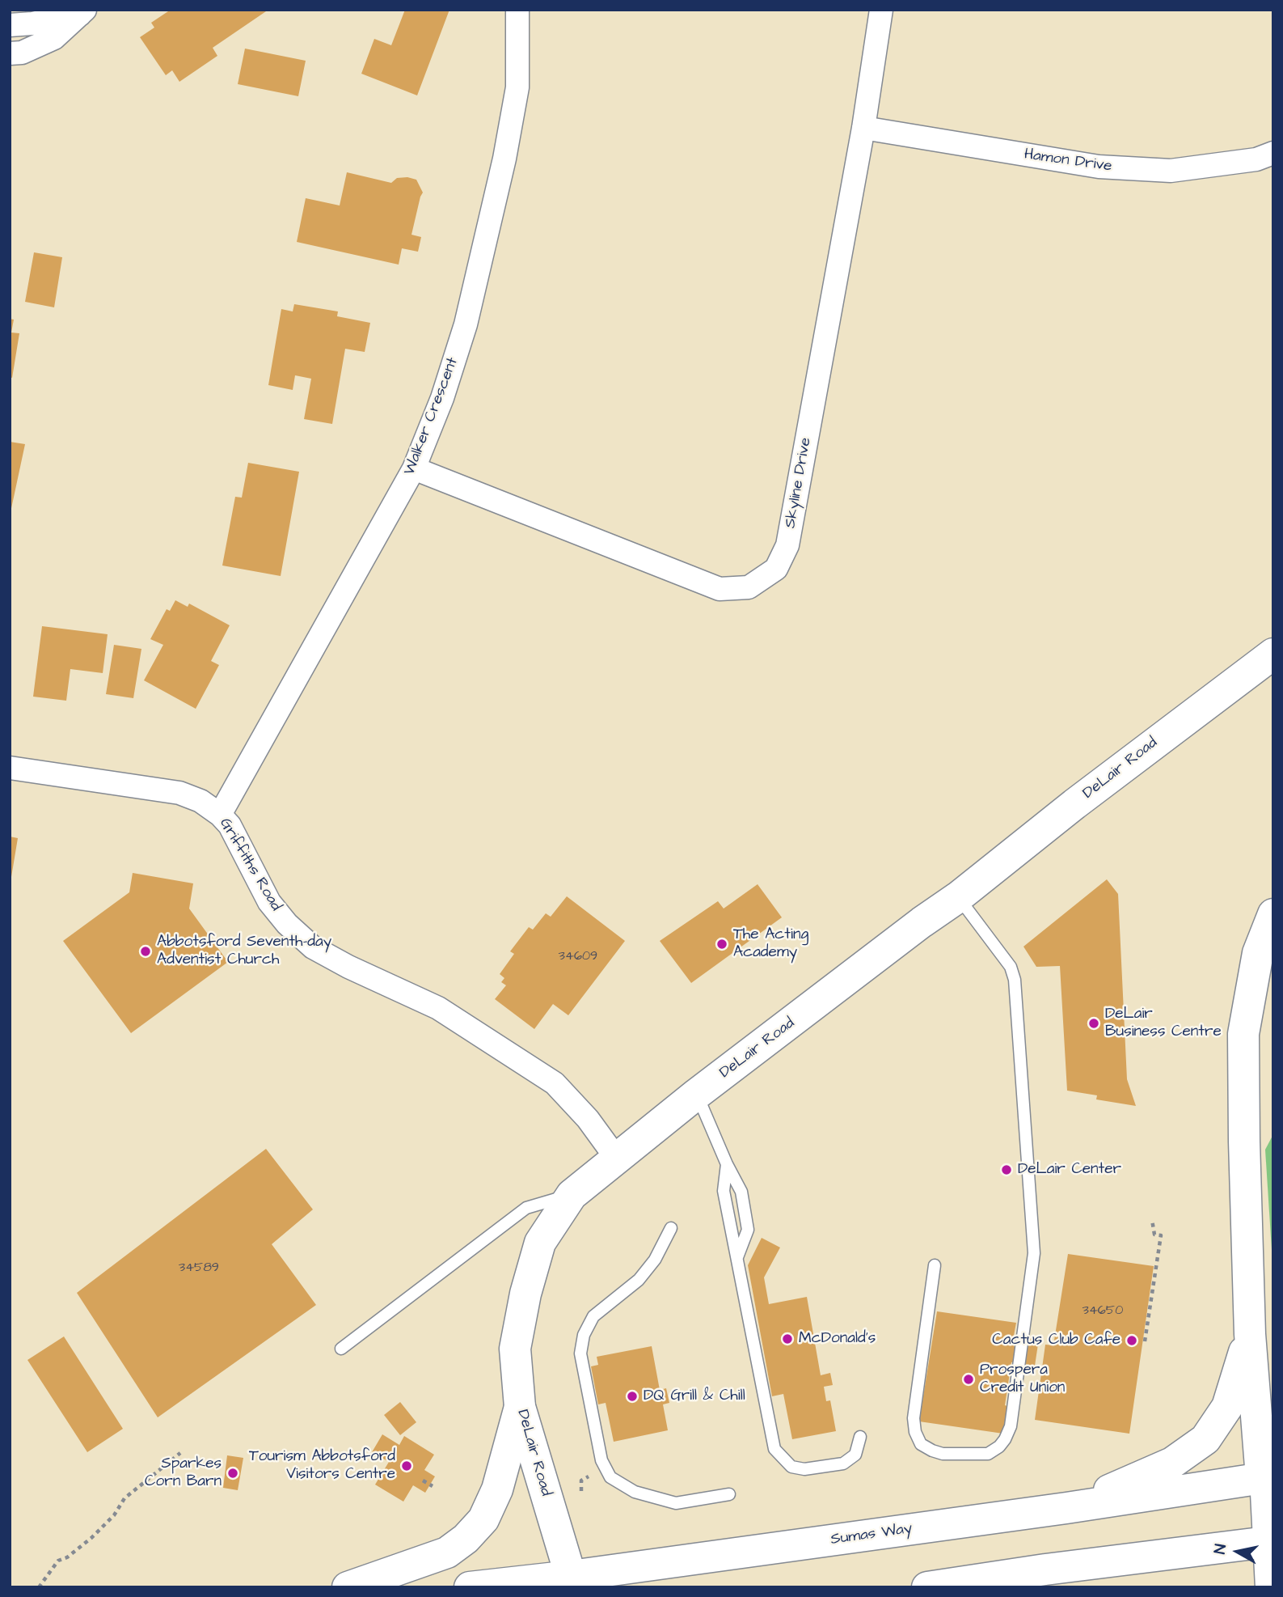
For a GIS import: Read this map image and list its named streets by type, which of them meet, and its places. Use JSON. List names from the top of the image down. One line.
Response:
{"streets":{"main road":["DeLair Road","Sumas Way"],"street":["Hamon Drive","Walker Crescent","Skyline Drive","Griffiths Road"]},"crossings":[["Hamon Drive","Skyline Drive"],["Walker Crescent","Skyline Drive"],["Walker Crescent","Griffiths Road"],["DeLair Road","Griffiths Road"],["DeLair Road","Sumas Way"]],"places":["The Acting Academy","Abbotsford Seventh-day Adventist Church","DeLair Business Centre","DeLair Center","McDonald's","Cactus Club Cafe","Prospera Credit Union","DQ Grill & Chill","Tourism Abbotsford Visitors Centre","Sparkes Corn Barn"],"house_numbers":["34609","34589","34650"],"north":"left"}
